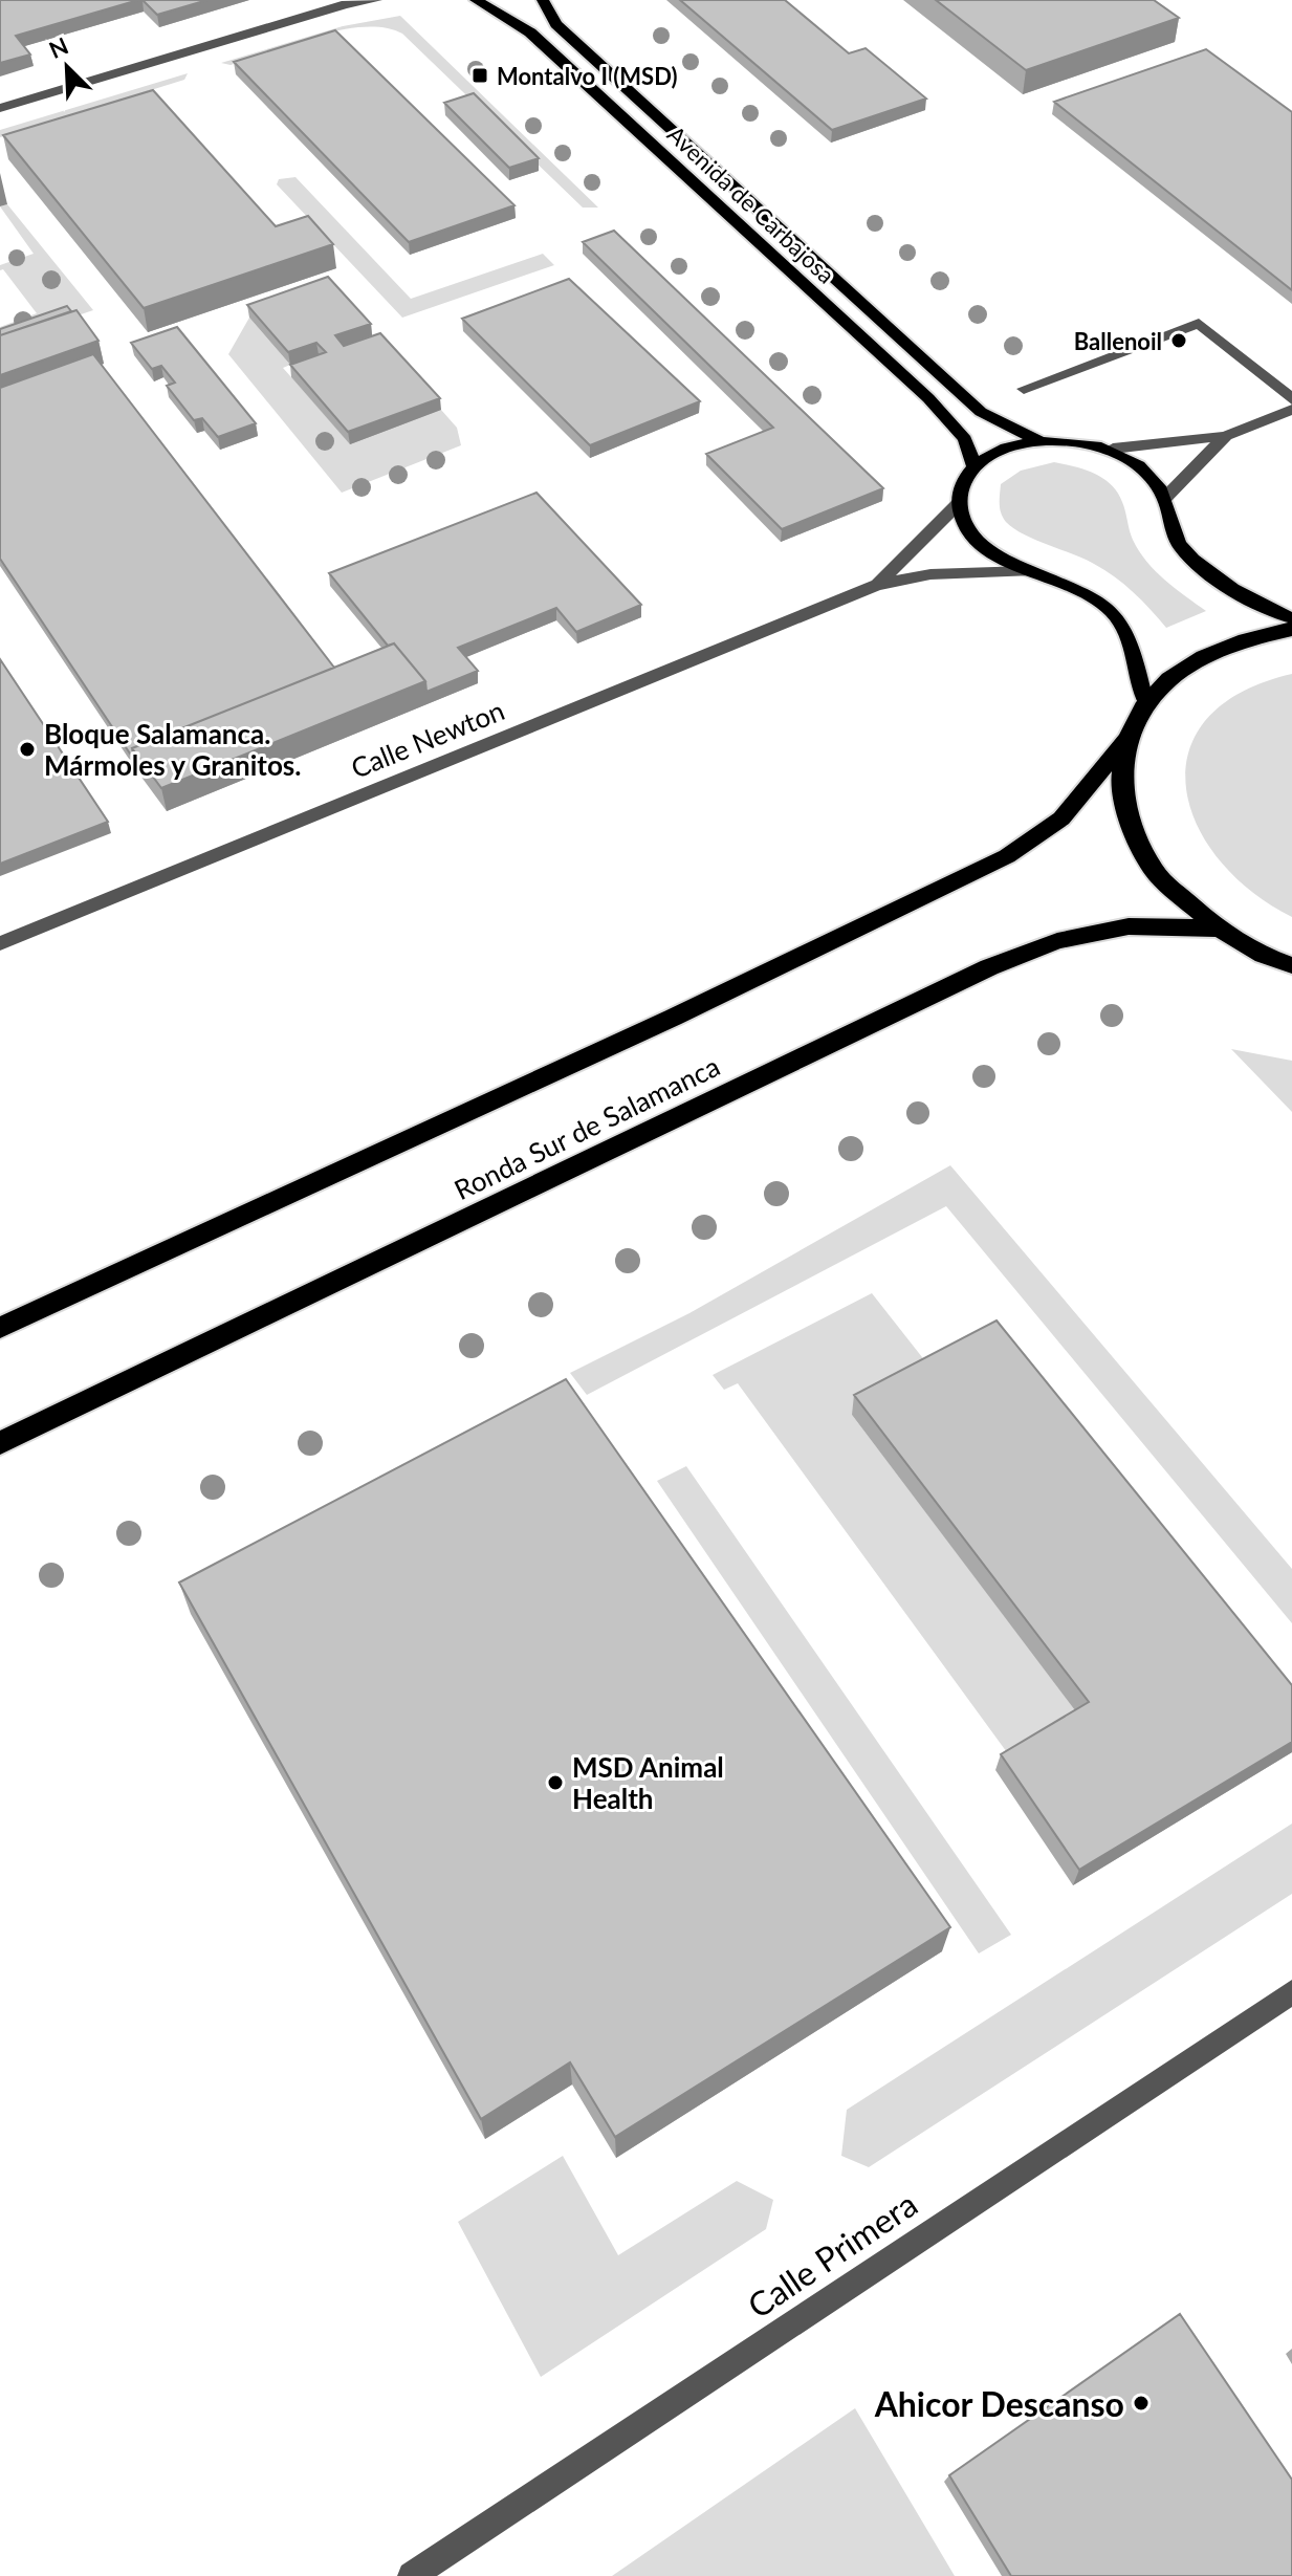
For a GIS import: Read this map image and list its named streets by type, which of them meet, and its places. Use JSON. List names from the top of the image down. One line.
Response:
{"streets":{"highway":["Ronda Sur de Salamanca"],"main road":["Avenida de Carbajosa"],"street":["Calle Newton","Calle Primera"]},"places":{"transit":["Montalvo I (MSD)"],"other":["Ballenoil","Bloque Salamanca. Mármoles y Granitos.","MSD Animal Health","Ahicor Descanso"]},"north":"top left"}
